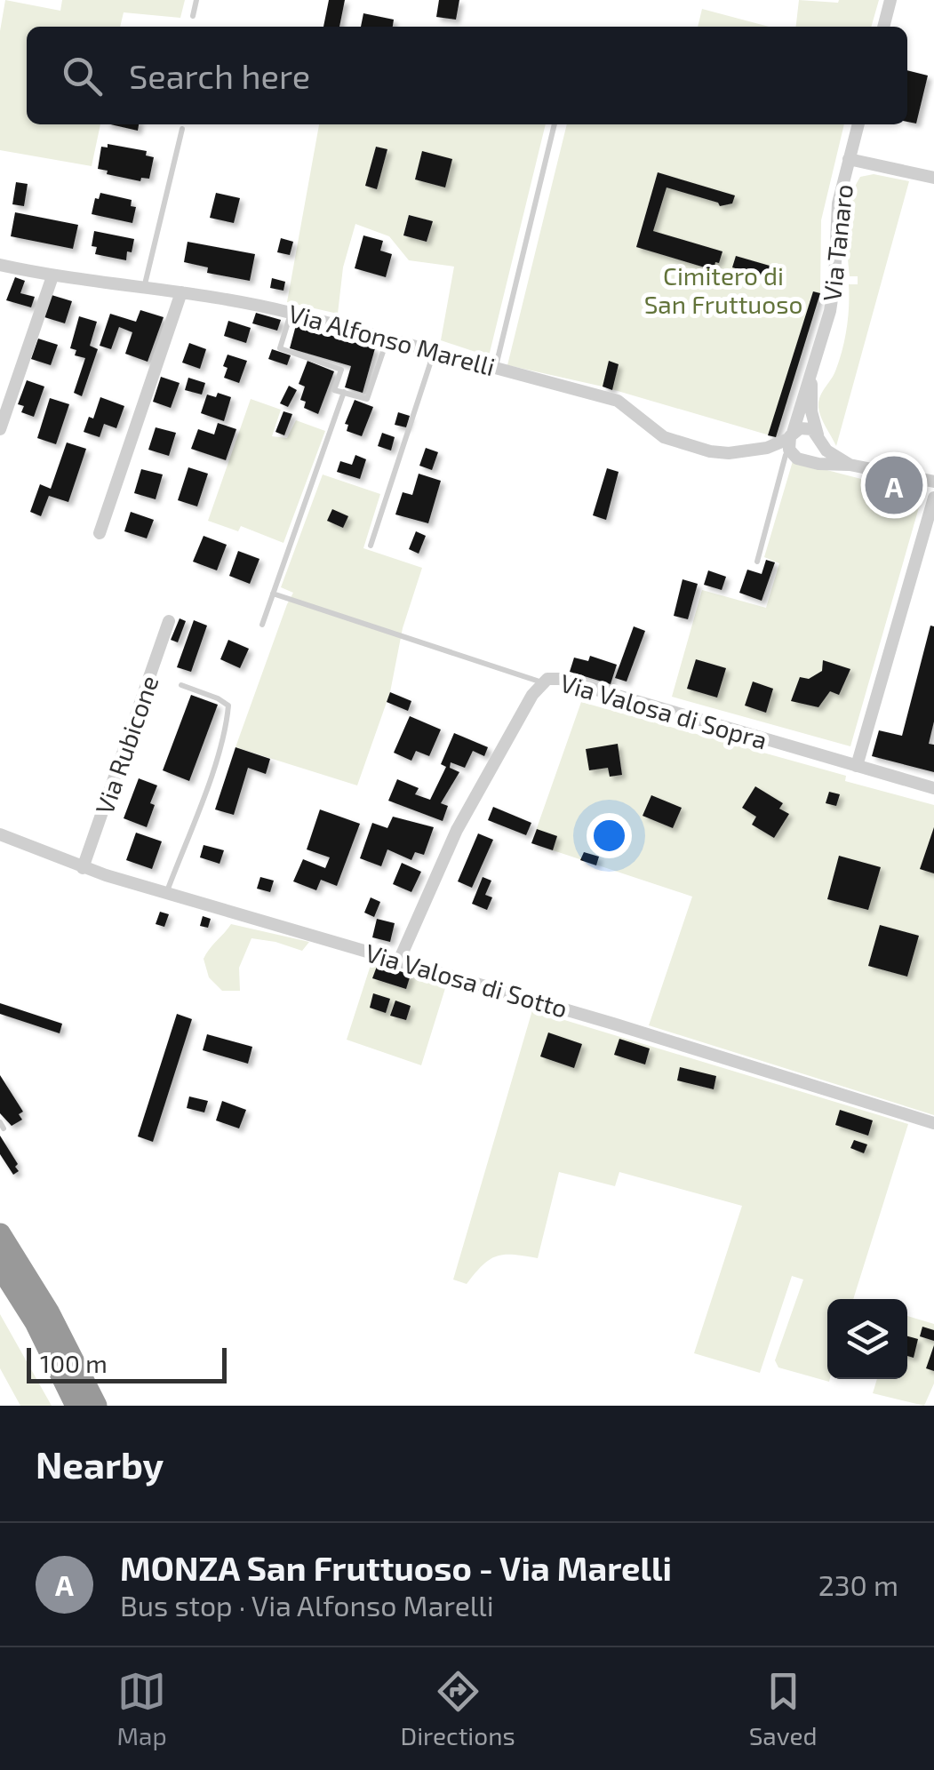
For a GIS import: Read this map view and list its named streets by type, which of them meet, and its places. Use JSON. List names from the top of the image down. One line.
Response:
{"streets":{"street":["Via Tanaro","Via Alfonso Marelli","Via Valosa di Sopra","Via Rubicone","Via Valosa di Sotto"]},"crossings":[["Via Tanaro","Via Alfonso Marelli"],["Via Valosa di Sopra","Via Valosa di Sotto"],["Via Rubicone","Via Valosa di Sotto"]],"parks":["Cimitero di San Fruttuoso"],"scale_bar":"100 m","page":{"search":"Search here","pins":"A","scale":"100 m","heading":"Nearby","list":[{"mark":"A","name":"MONZA San Fruttuoso - Via Marelli","note":"Bus stop · Via Alfonso Marelli","value":"230 m"}],"nav":["Map","Directions","Saved"]}}
